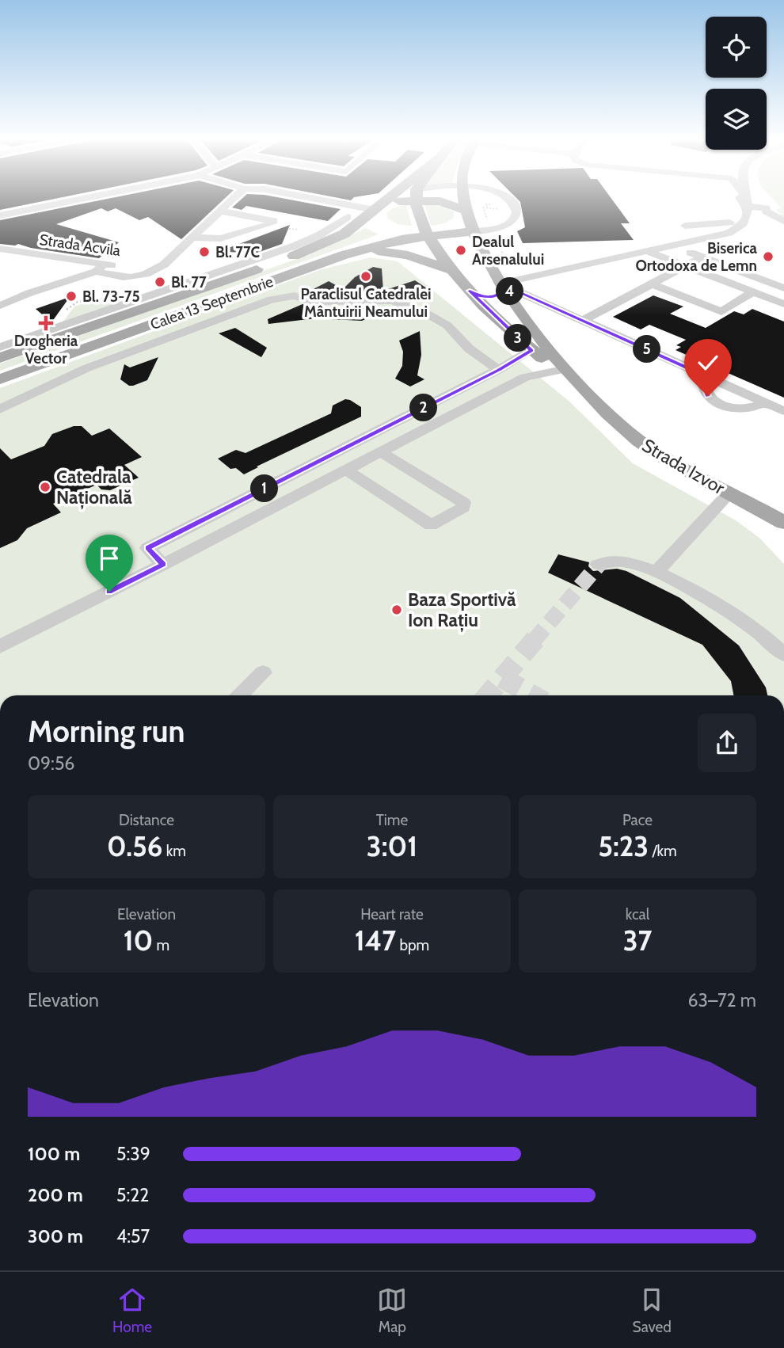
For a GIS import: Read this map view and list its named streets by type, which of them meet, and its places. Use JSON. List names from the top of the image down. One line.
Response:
{"streets":{"main road":["Calea 13 Septembrie","Strada Izvor"],"street":["Strada Acvila"]},"crossings":[["Calea 13 Septembrie","Strada Izvor"]],"places":{"other":["Dealul Arsenalului","Bl. 77C","Biserica Ortodoxa de Lemn","Paraclisul Catedralei Mântuirii Neamului","Bl. 77","Bl. 73-75","Catedrala Națională","Baza Sportivă Ion Rațiu"],"health":["Drogheria Vector"]},"page":{"pins":["4","3","5","2","1"],"heading":["Morning run","09:56"],"stats":[["Distance","0.56 km"],["Time","3:01"],["Pace","5:23 /km"],["Elevation","10 m"],["Heart rate","147 bpm"],["kcal","37"]],"chart":["Elevation","63–72 m"],"list":[{"name":"100 m","note":"5:39"},{"name":"200 m","note":"5:22"},{"name":"300 m","note":"4:57"}],"tabs":["Home","Map","Saved"]}}
